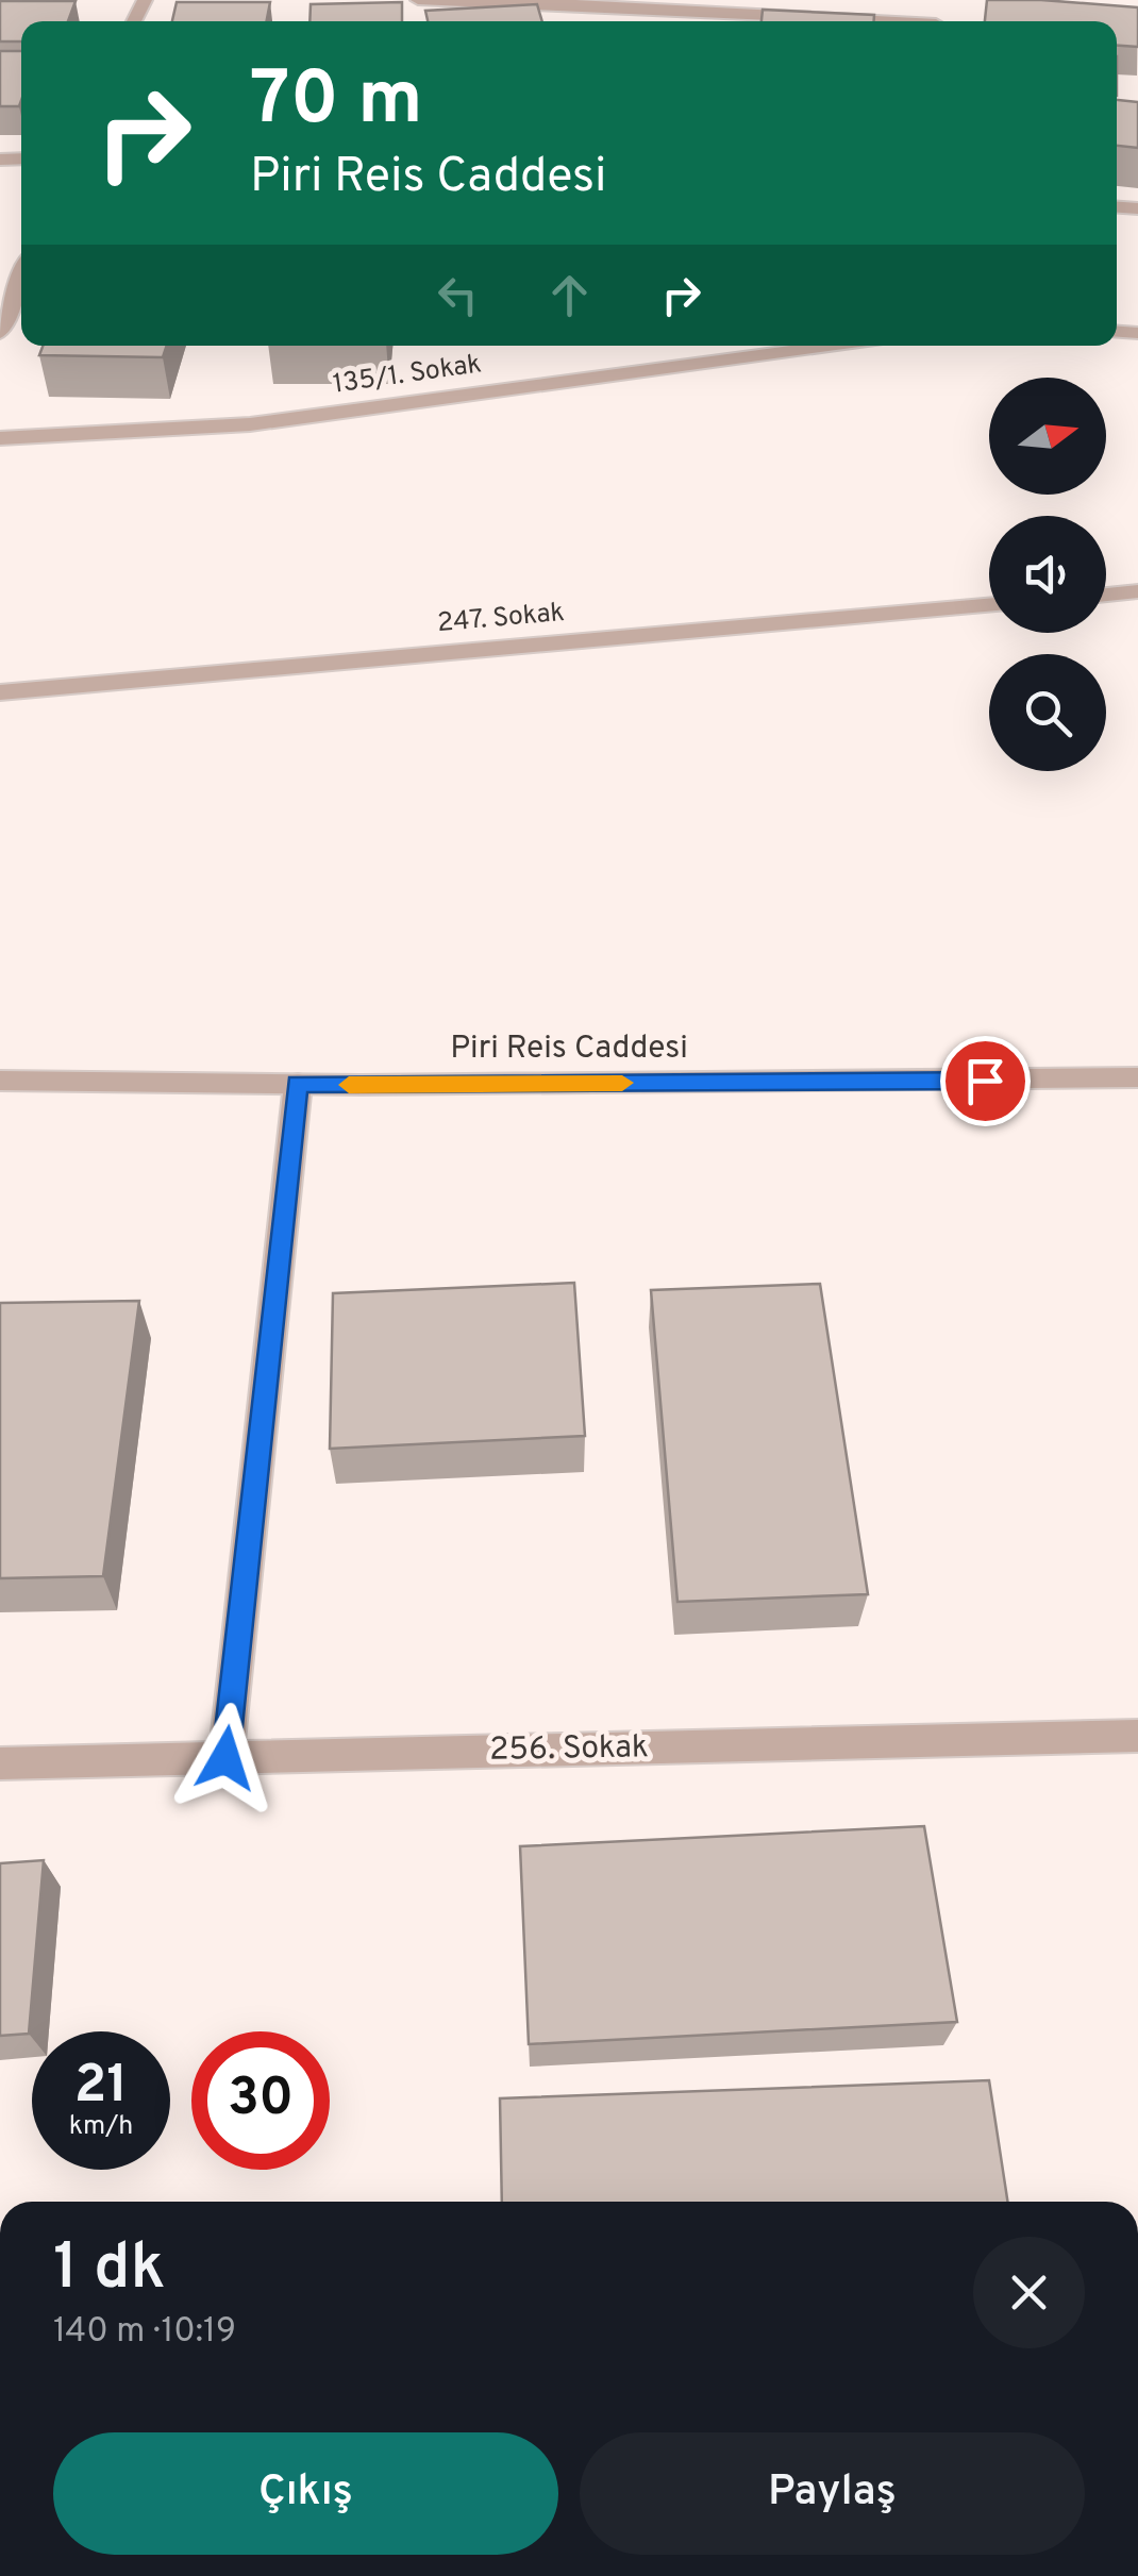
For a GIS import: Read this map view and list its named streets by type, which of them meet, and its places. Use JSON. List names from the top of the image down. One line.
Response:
{"streets":{"street":["135/1. Sokak","247. Sokak","Piri Reis Caddesi","256. Sokak"]},"north":"right","page":{"turn":["70 m","Piri Reis Caddesi"],"speed":"21 km/h","limit":"30","heading":["1 dk","140 m · 10:19"],"buttons":["Çıkış","Paylaş"]}}
